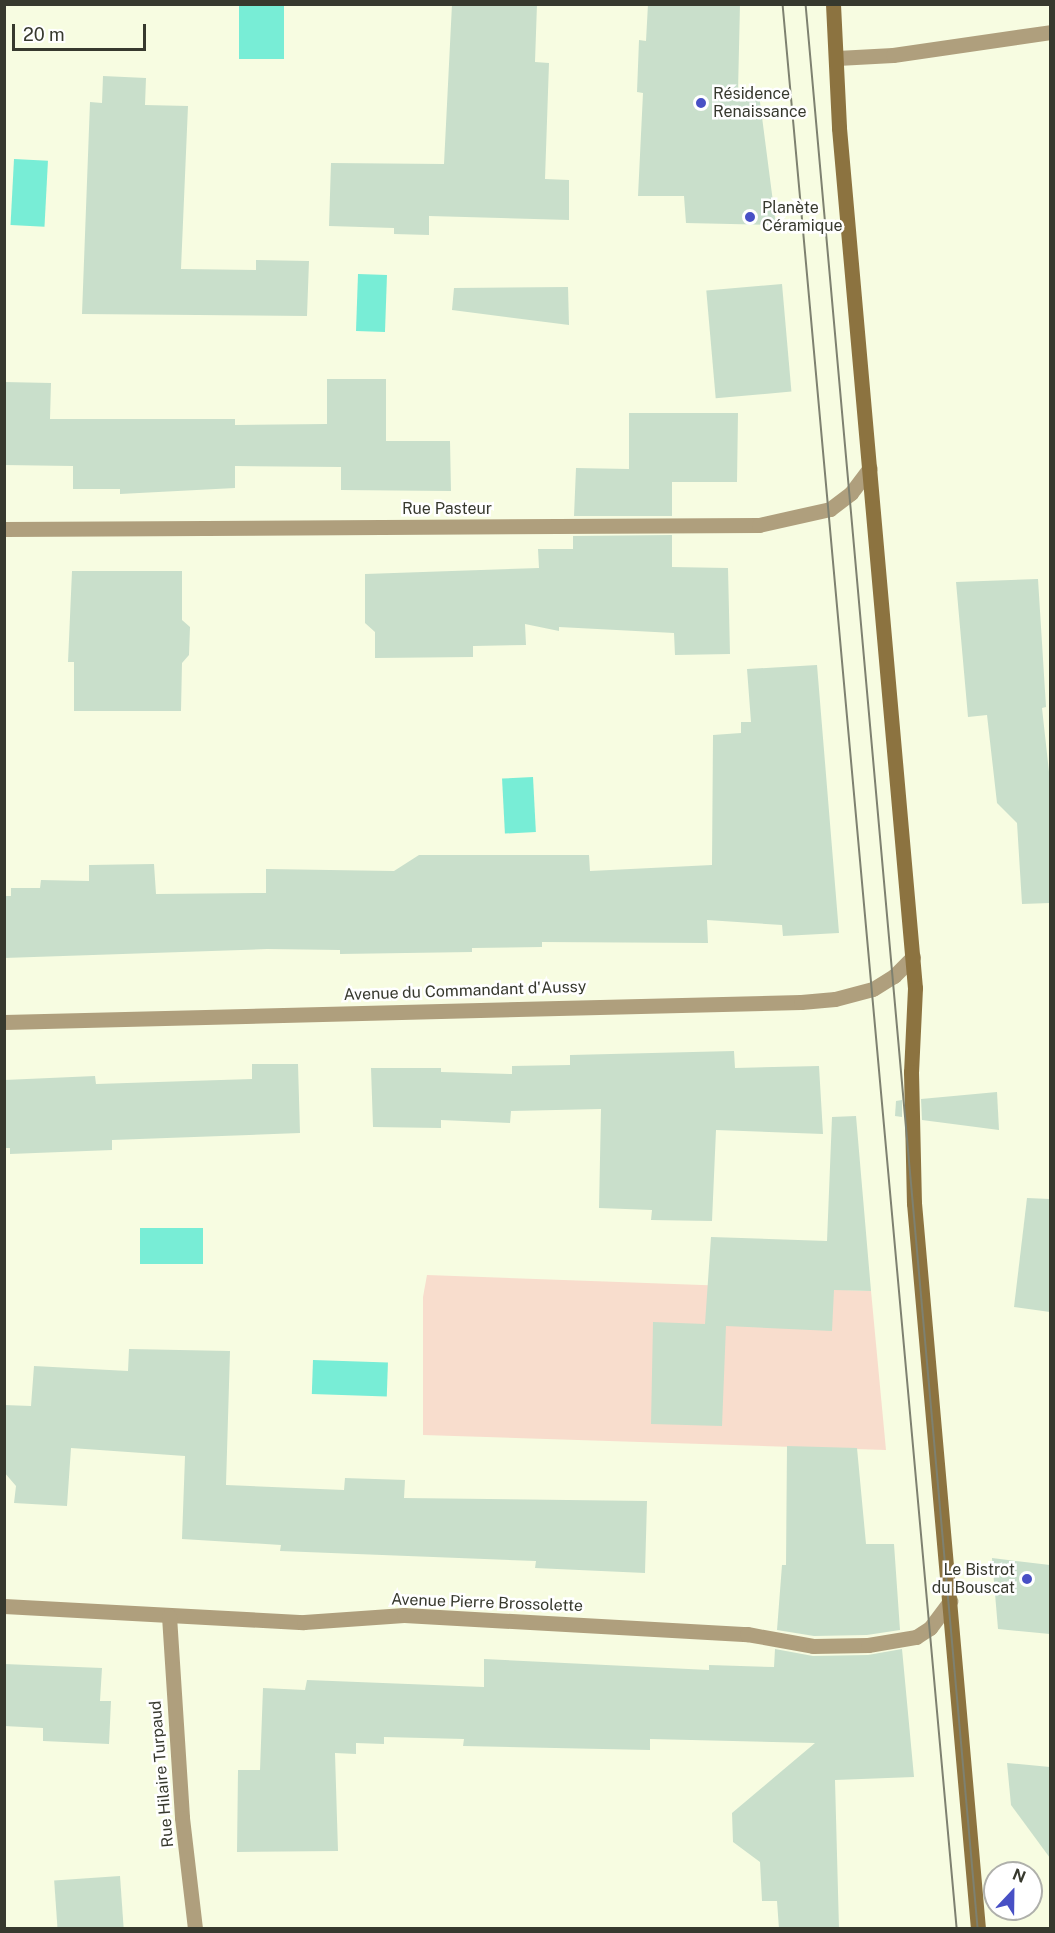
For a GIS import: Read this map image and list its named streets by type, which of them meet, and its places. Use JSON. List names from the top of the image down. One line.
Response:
{"streets":{"street":["Rue Pasteur","Avenue du Commandant d'Aussy","Avenue Pierre Brossolette","Rue Hilaire Turpaud"]},"crossings":[["Avenue Pierre Brossolette","Rue Hilaire Turpaud"]],"places":["Résidence Renaissance","Planète Céramique","Le Bistrot du Bouscat"],"scale_bar":"20 m","north":"top"}
